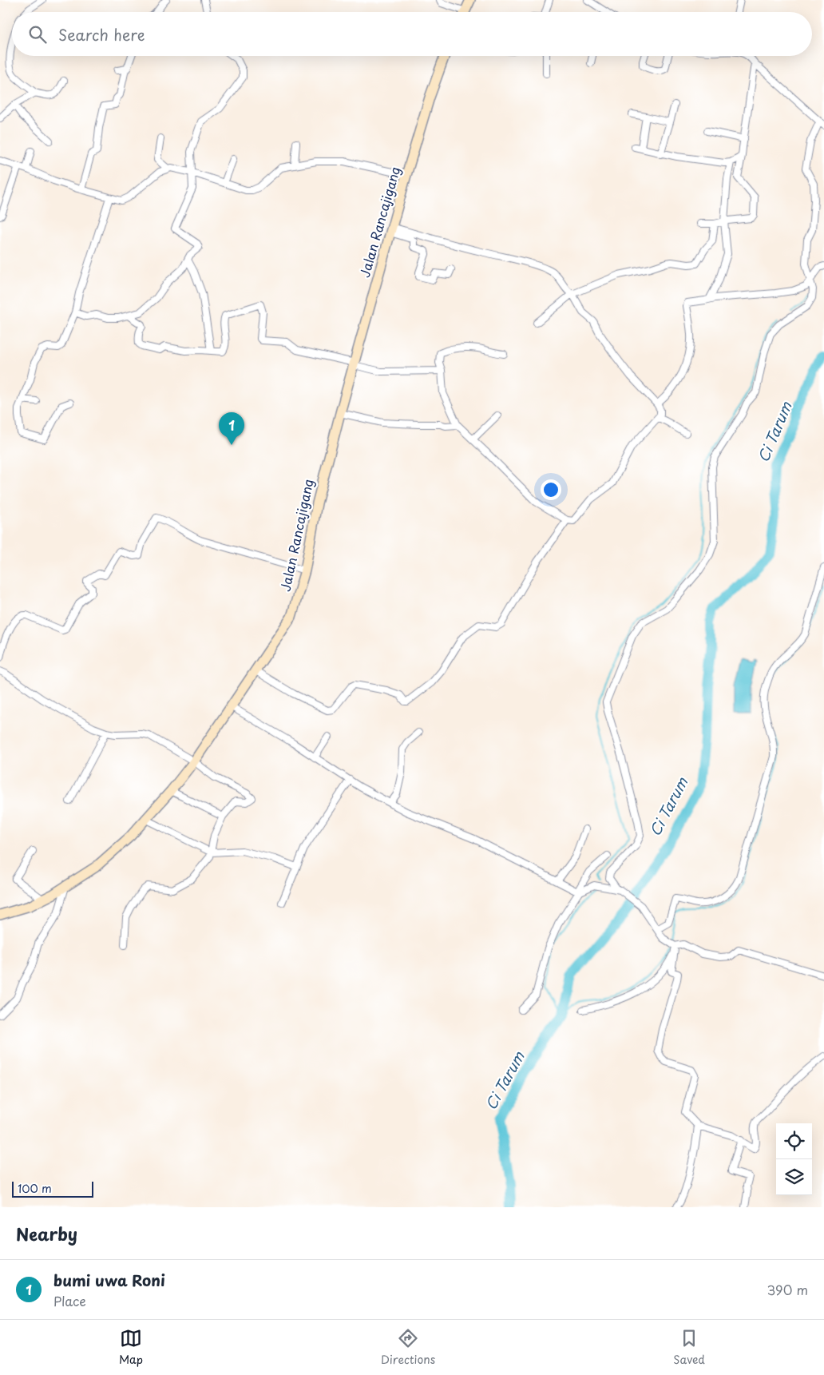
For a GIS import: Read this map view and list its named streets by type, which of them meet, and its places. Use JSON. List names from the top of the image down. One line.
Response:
{"streets":{"main road":["Jalan Rancajigang"]},"water":["Ci Tarum"],"scale_bar":"100 m","page":{"search":"Search here","pins":"1","scale":"100 m","heading":"Nearby","list":[{"mark":"1","name":"bumi uwa Roni","note":"Place","value":"390 m"}],"nav":["Map","Directions","Saved"]}}
